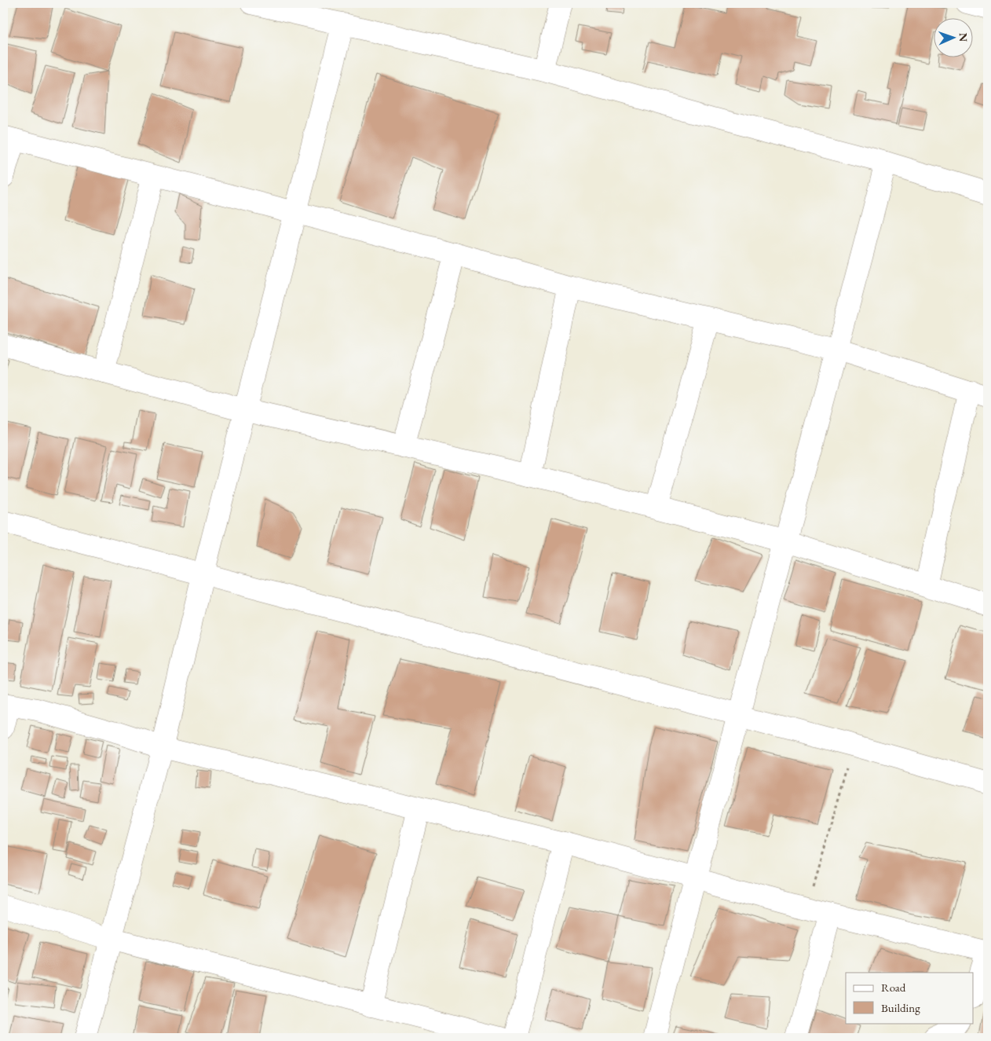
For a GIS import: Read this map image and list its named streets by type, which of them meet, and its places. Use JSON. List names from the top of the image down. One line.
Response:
{"legend":["Road","Building"],"north":"right"}
